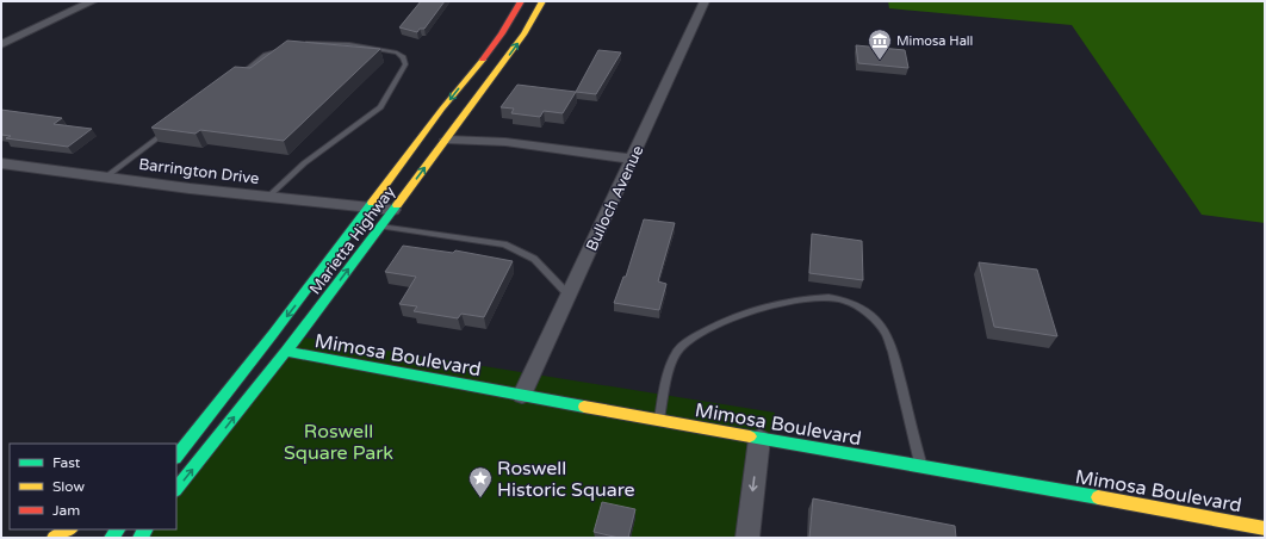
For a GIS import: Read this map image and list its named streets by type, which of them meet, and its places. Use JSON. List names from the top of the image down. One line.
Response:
{"streets":{"main road":["Marietta Highway","Mimosa Boulevard"],"street":["Barrington Drive","Bulloch Avenue"]},"crossings":[["Barrington Drive","Marietta Highway"],["Bulloch Avenue","Mimosa Boulevard"],["Marietta Highway","Mimosa Boulevard"]],"parks":["Roswell Square Park"],"places":{"museum":["Mimosa Hall"],"place":["Roswell Historic Square"]},"legend":["Fast","Slow","Jam"]}
